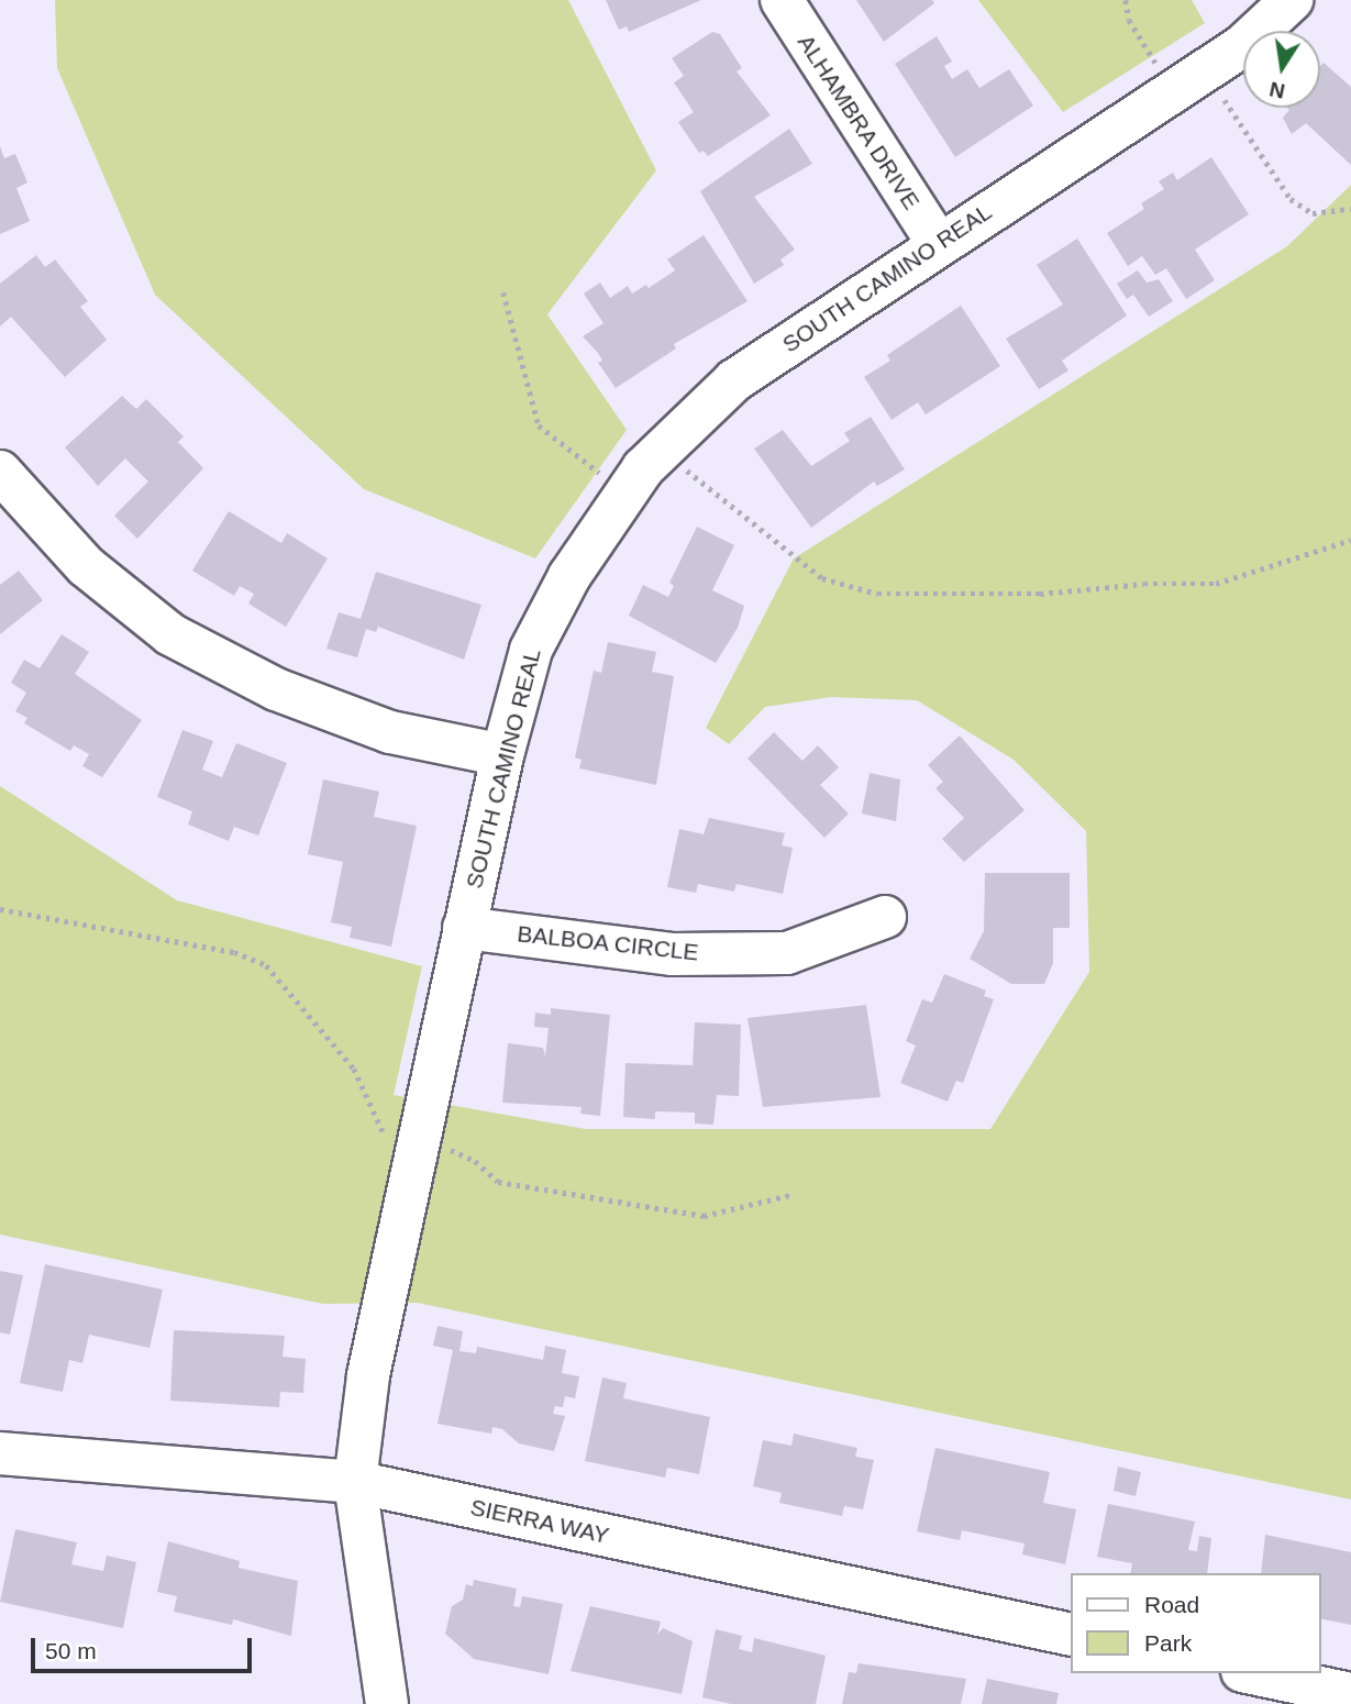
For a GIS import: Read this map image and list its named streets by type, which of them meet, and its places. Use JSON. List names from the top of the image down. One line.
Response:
{"streets":{"street":["ALHAMBRA DRIVE","SOUTH CAMINO REAL","BALBOA CIRCLE","SIERRA WAY"]},"crossings":[["ALHAMBRA DRIVE","SOUTH CAMINO REAL"],["SOUTH CAMINO REAL","BALBOA CIRCLE"],["SOUTH CAMINO REAL","SIERRA WAY"]],"legend":["Road","Park"],"scale_bar":"50 m","north":"bottom"}
